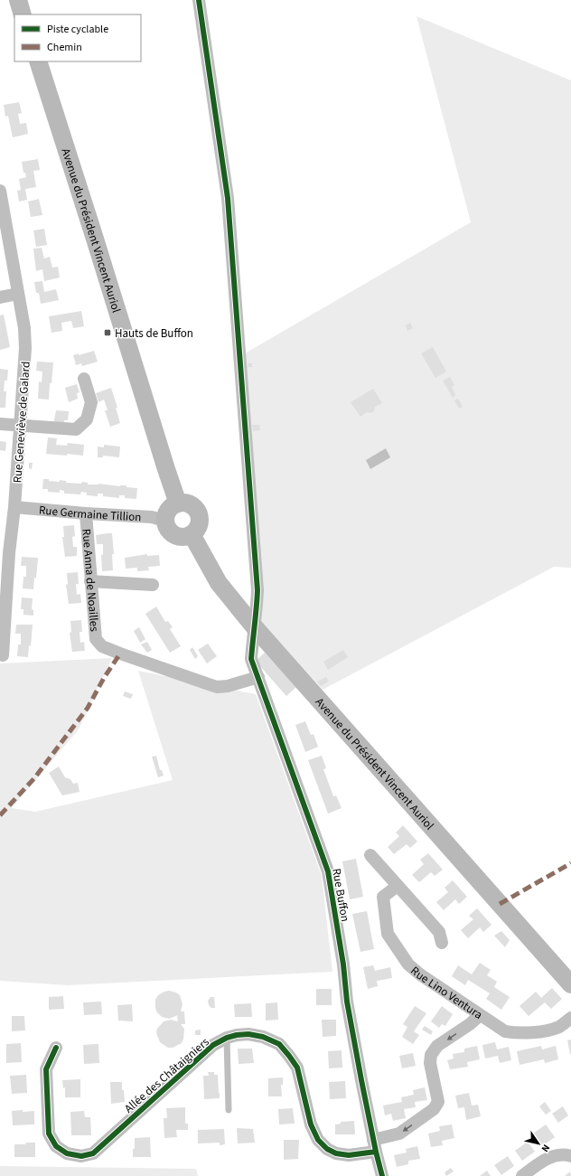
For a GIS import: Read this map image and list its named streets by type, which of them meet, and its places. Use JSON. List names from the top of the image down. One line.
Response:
{"streets":{"main road":["Avenue du Président Vincent Auriol"],"street":["Rue Geneviève de Galard","Rue Germaine Tillion","Rue Anna de Noailles","Rue Buffon","Rue Lino Ventura","Allée des Châtaigniers"]},"crossings":[["Avenue du Président Vincent Auriol","Rue Germaine Tillion"],["Avenue du Président Vincent Auriol","Rue Buffon"],["Rue Geneviève de Galard","Rue Germaine Tillion"],["Rue Germaine Tillion","Rue Anna de Noailles"],["Rue Anna de Noailles","Rue Buffon"],["Rue Buffon","Allée des Châtaigniers"]],"places":{"transit":["Hauts de Buffon"]},"legend":["Piste cyclable","Chemin"],"north":"bottom right"}
